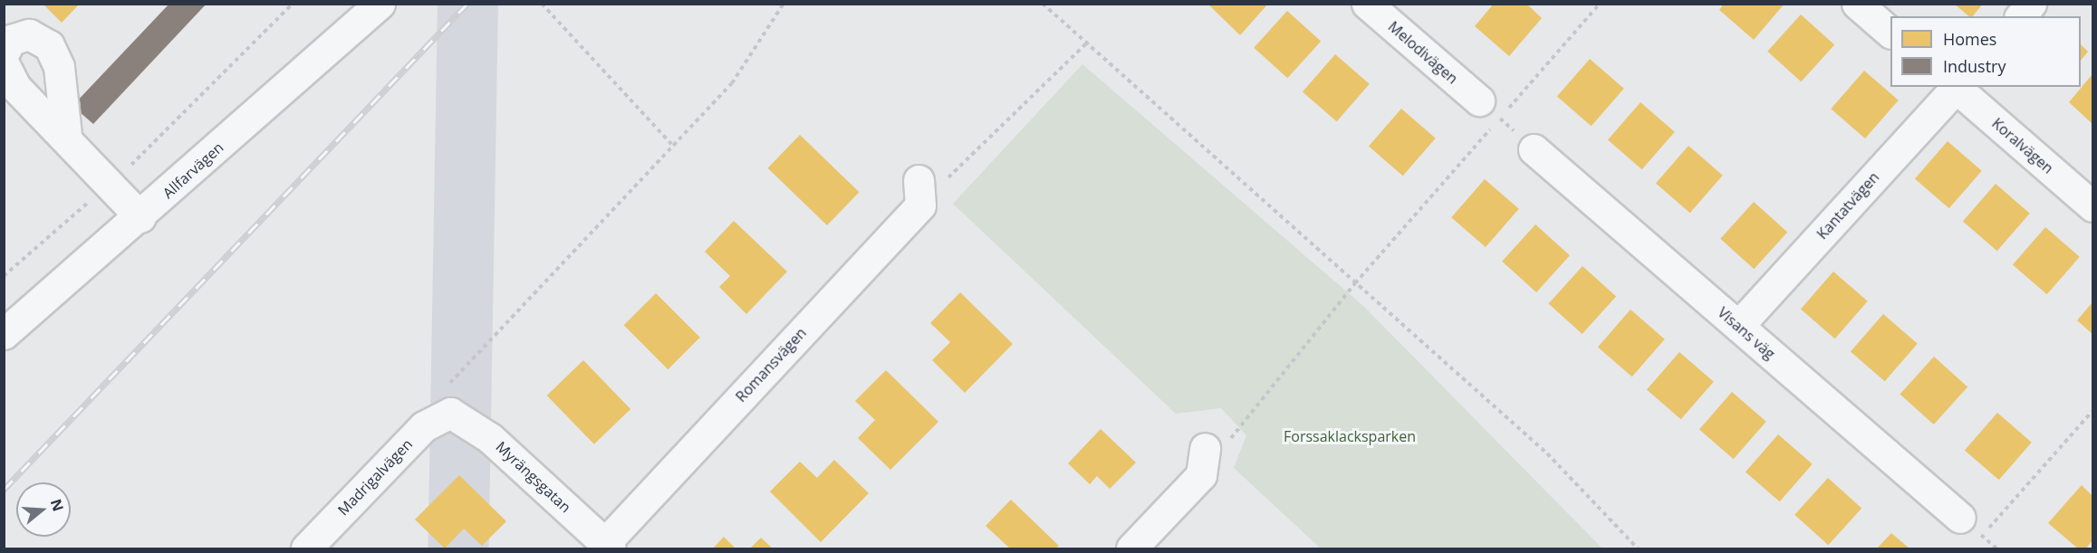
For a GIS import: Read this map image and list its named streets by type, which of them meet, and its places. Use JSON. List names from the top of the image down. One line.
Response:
{"streets":{"street":["Melodivägen","Koralvägen","Allfarvägen","Kantatvägen","Visans väg","Romansvägen","Madrigalvägen","Myrängsgatan"]},"crossings":[["Kantatvägen","Visans väg"],["Romansvägen","Myrängsgatan"],["Madrigalvägen","Myrängsgatan"]],"parks":["Forssaklacksparken"],"legend":["Homes","Industry"],"north":"right"}
